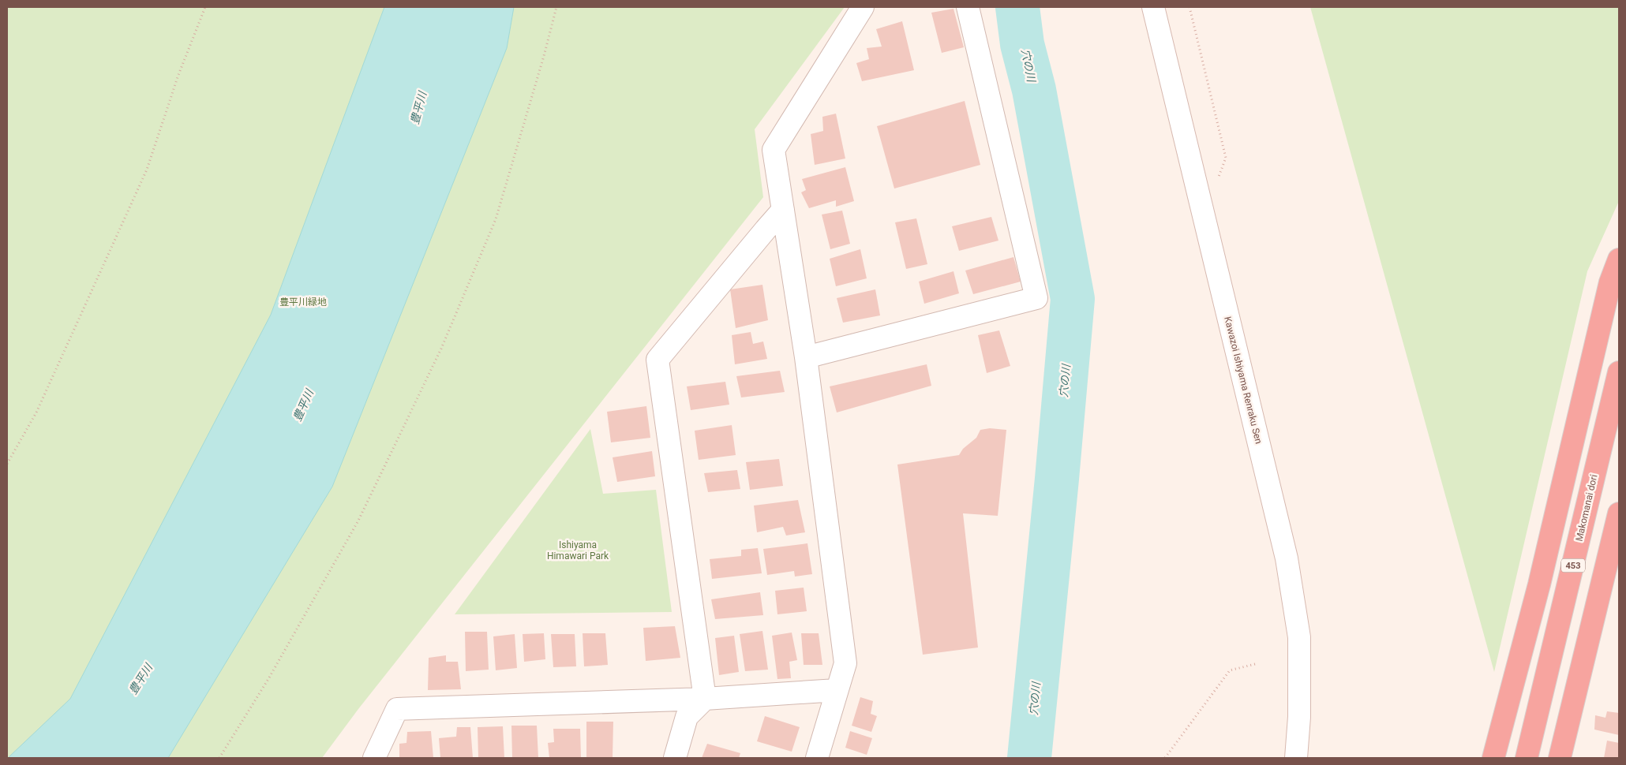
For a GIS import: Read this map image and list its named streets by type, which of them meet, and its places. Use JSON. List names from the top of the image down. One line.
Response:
{"streets":{"highway":["Makomanai dori","453"],"street":["Kawazoi Ishiyama Renraku Sen"]},"water":["穴の川","豊平川"],"parks":["豊平川緑地","Ishiyama Himawari Park"]}
